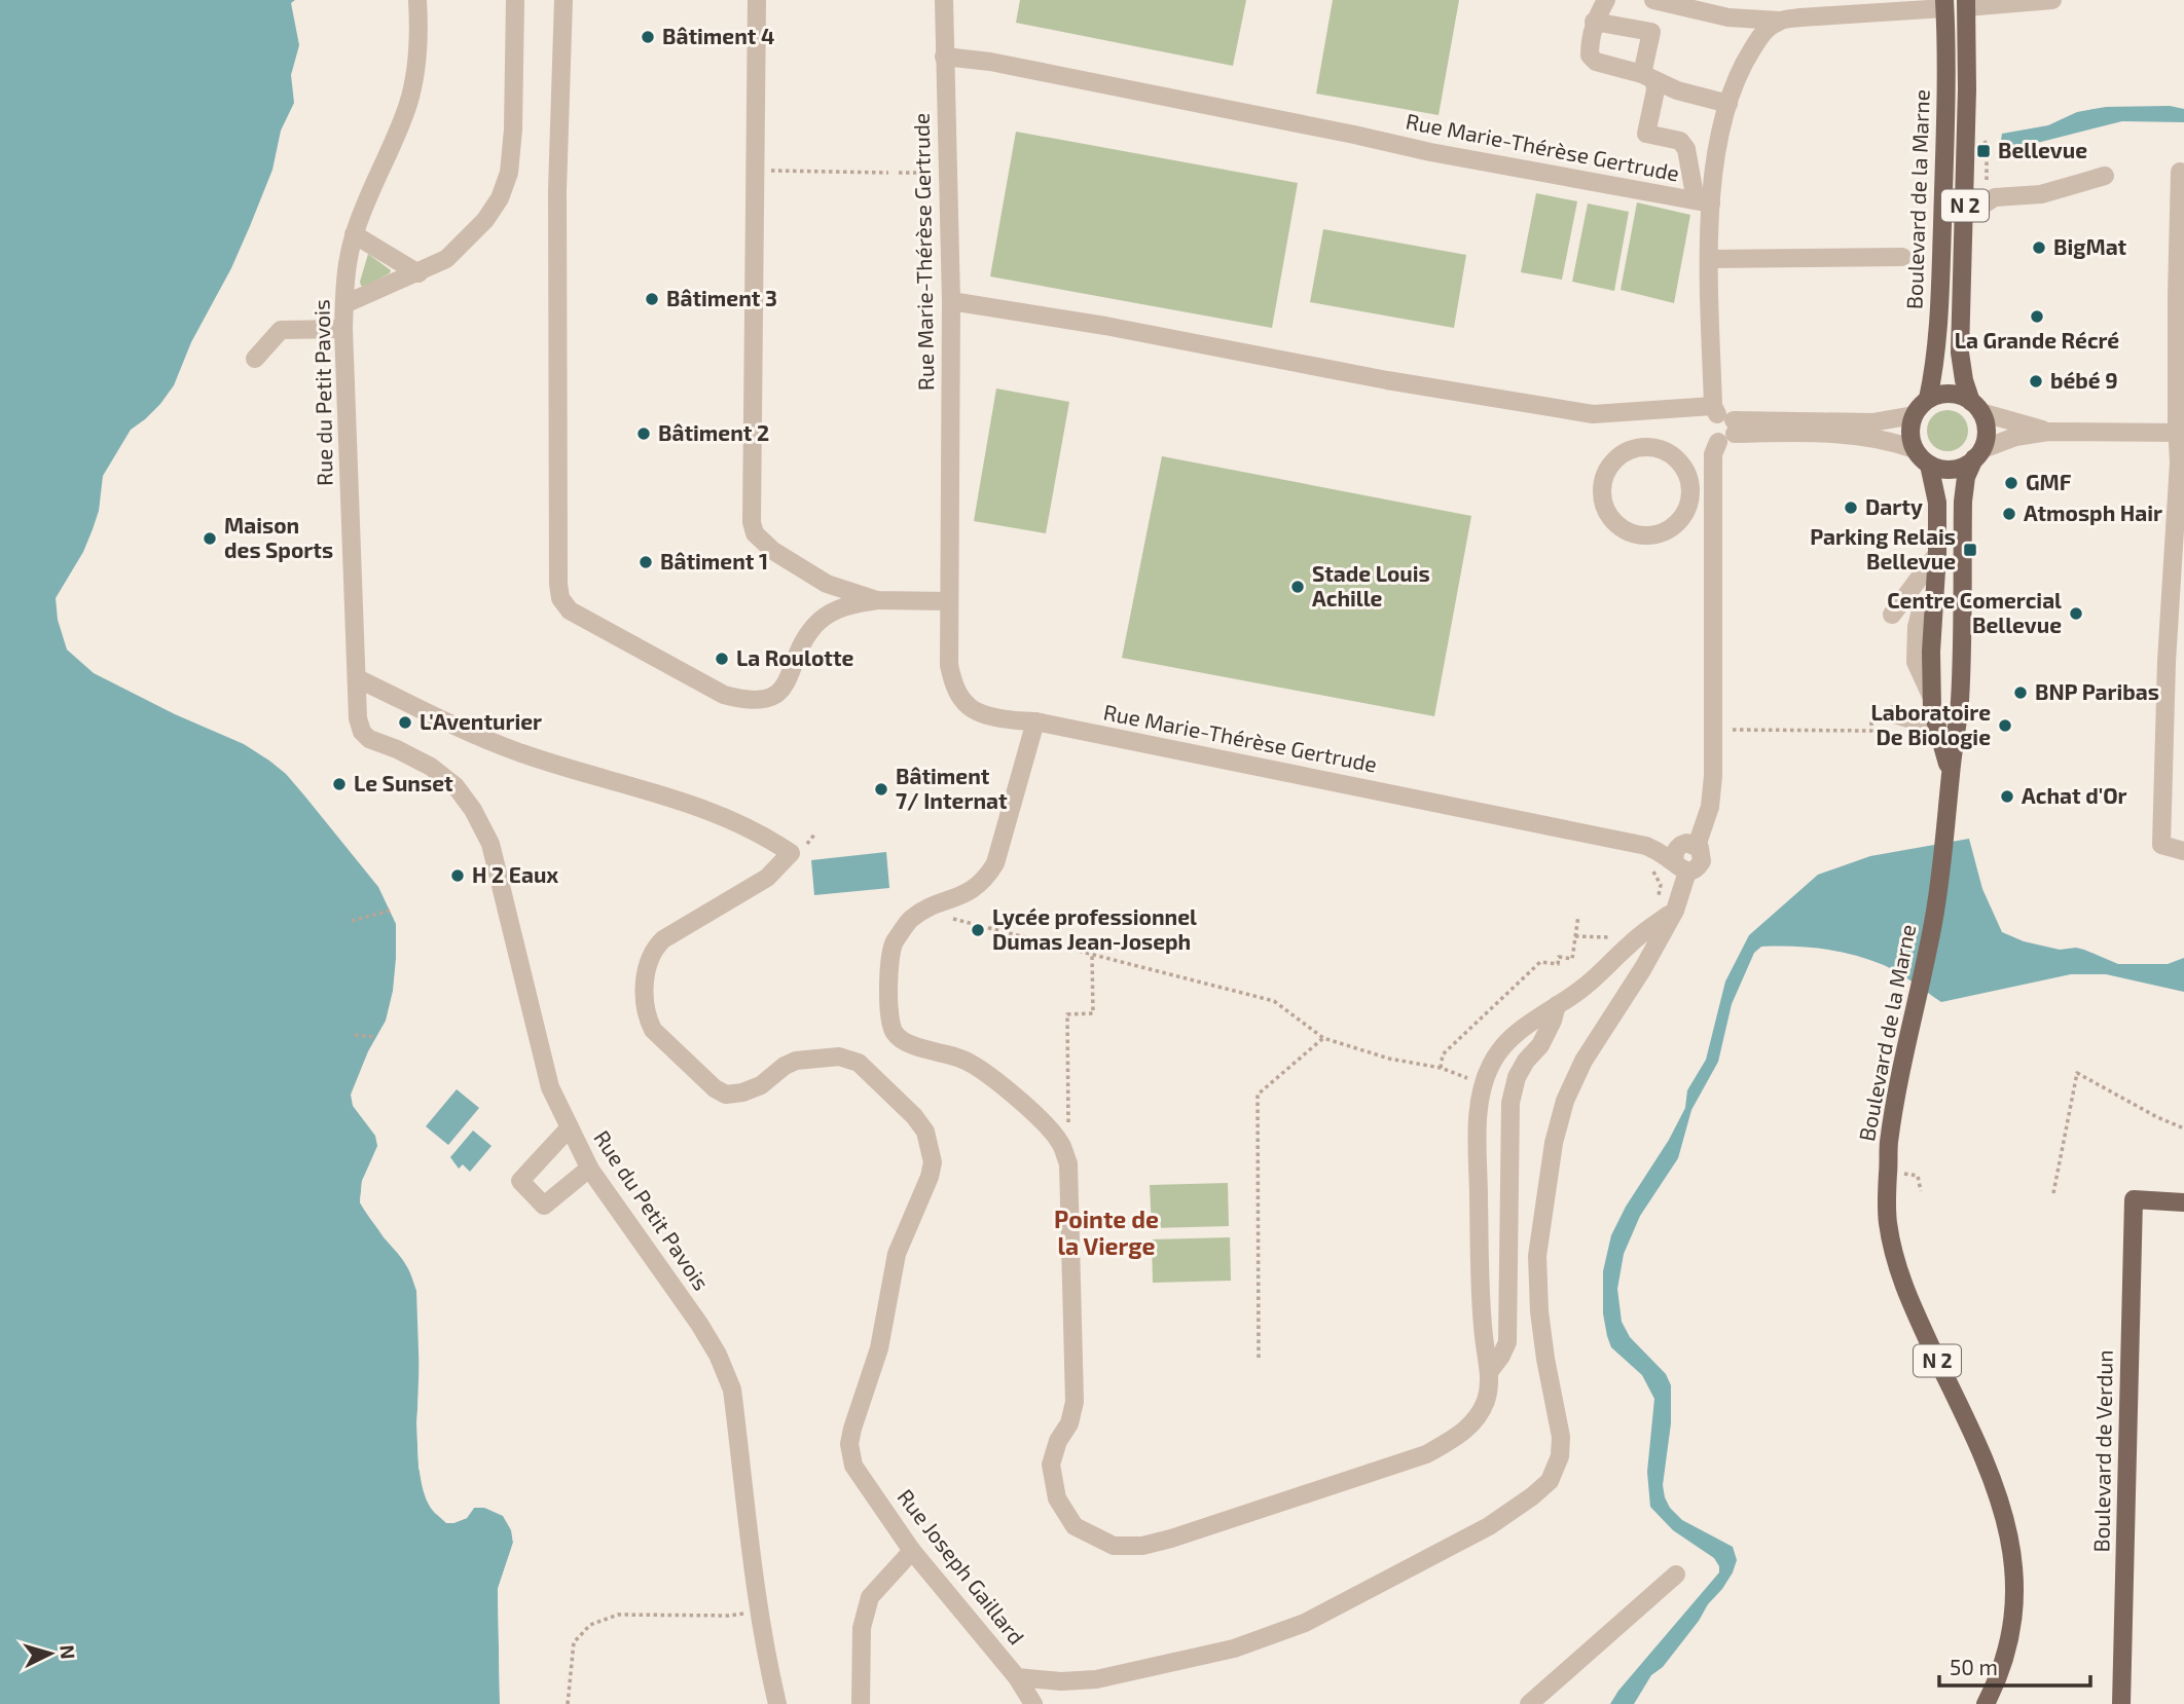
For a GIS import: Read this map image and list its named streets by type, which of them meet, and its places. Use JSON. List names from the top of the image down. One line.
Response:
{"streets":{"main road":["Boulevard de la Marne","N 2","Boulevard de Verdun"],"street":["Rue Marie-Thérèse Gertrude","Rue du Petit Pavois","Rue Joseph Gaillard"]},"crossings":[["Rue Marie-Thérèse Gertrude","Rue Joseph Gaillard"],["Rue du Petit Pavois","Rue Joseph Gaillard"]],"districts":["Pointe de la Vierge"],"places":{"other":["Bâtiment 4","BigMat","Bâtiment 3","La Grande Récré","bébé 9","Bâtiment 2","GMF","Darty","Atmosph Hair","Maison des Sports","Bâtiment 1","Stade Louis Achille","Centre Comercial Bellevue","La Roulotte","BNP Paribas","L'Aventurier","Laboratoire De Biologie","Le Sunset","Bâtiment 7/ Internat","Achat d'Or","H 2 Eaux","Lycée professionnel Dumas Jean-Joseph"],"transit":["Bellevue","Parking Relais Bellevue"]},"scale_bar":"50 m","north":"right"}
